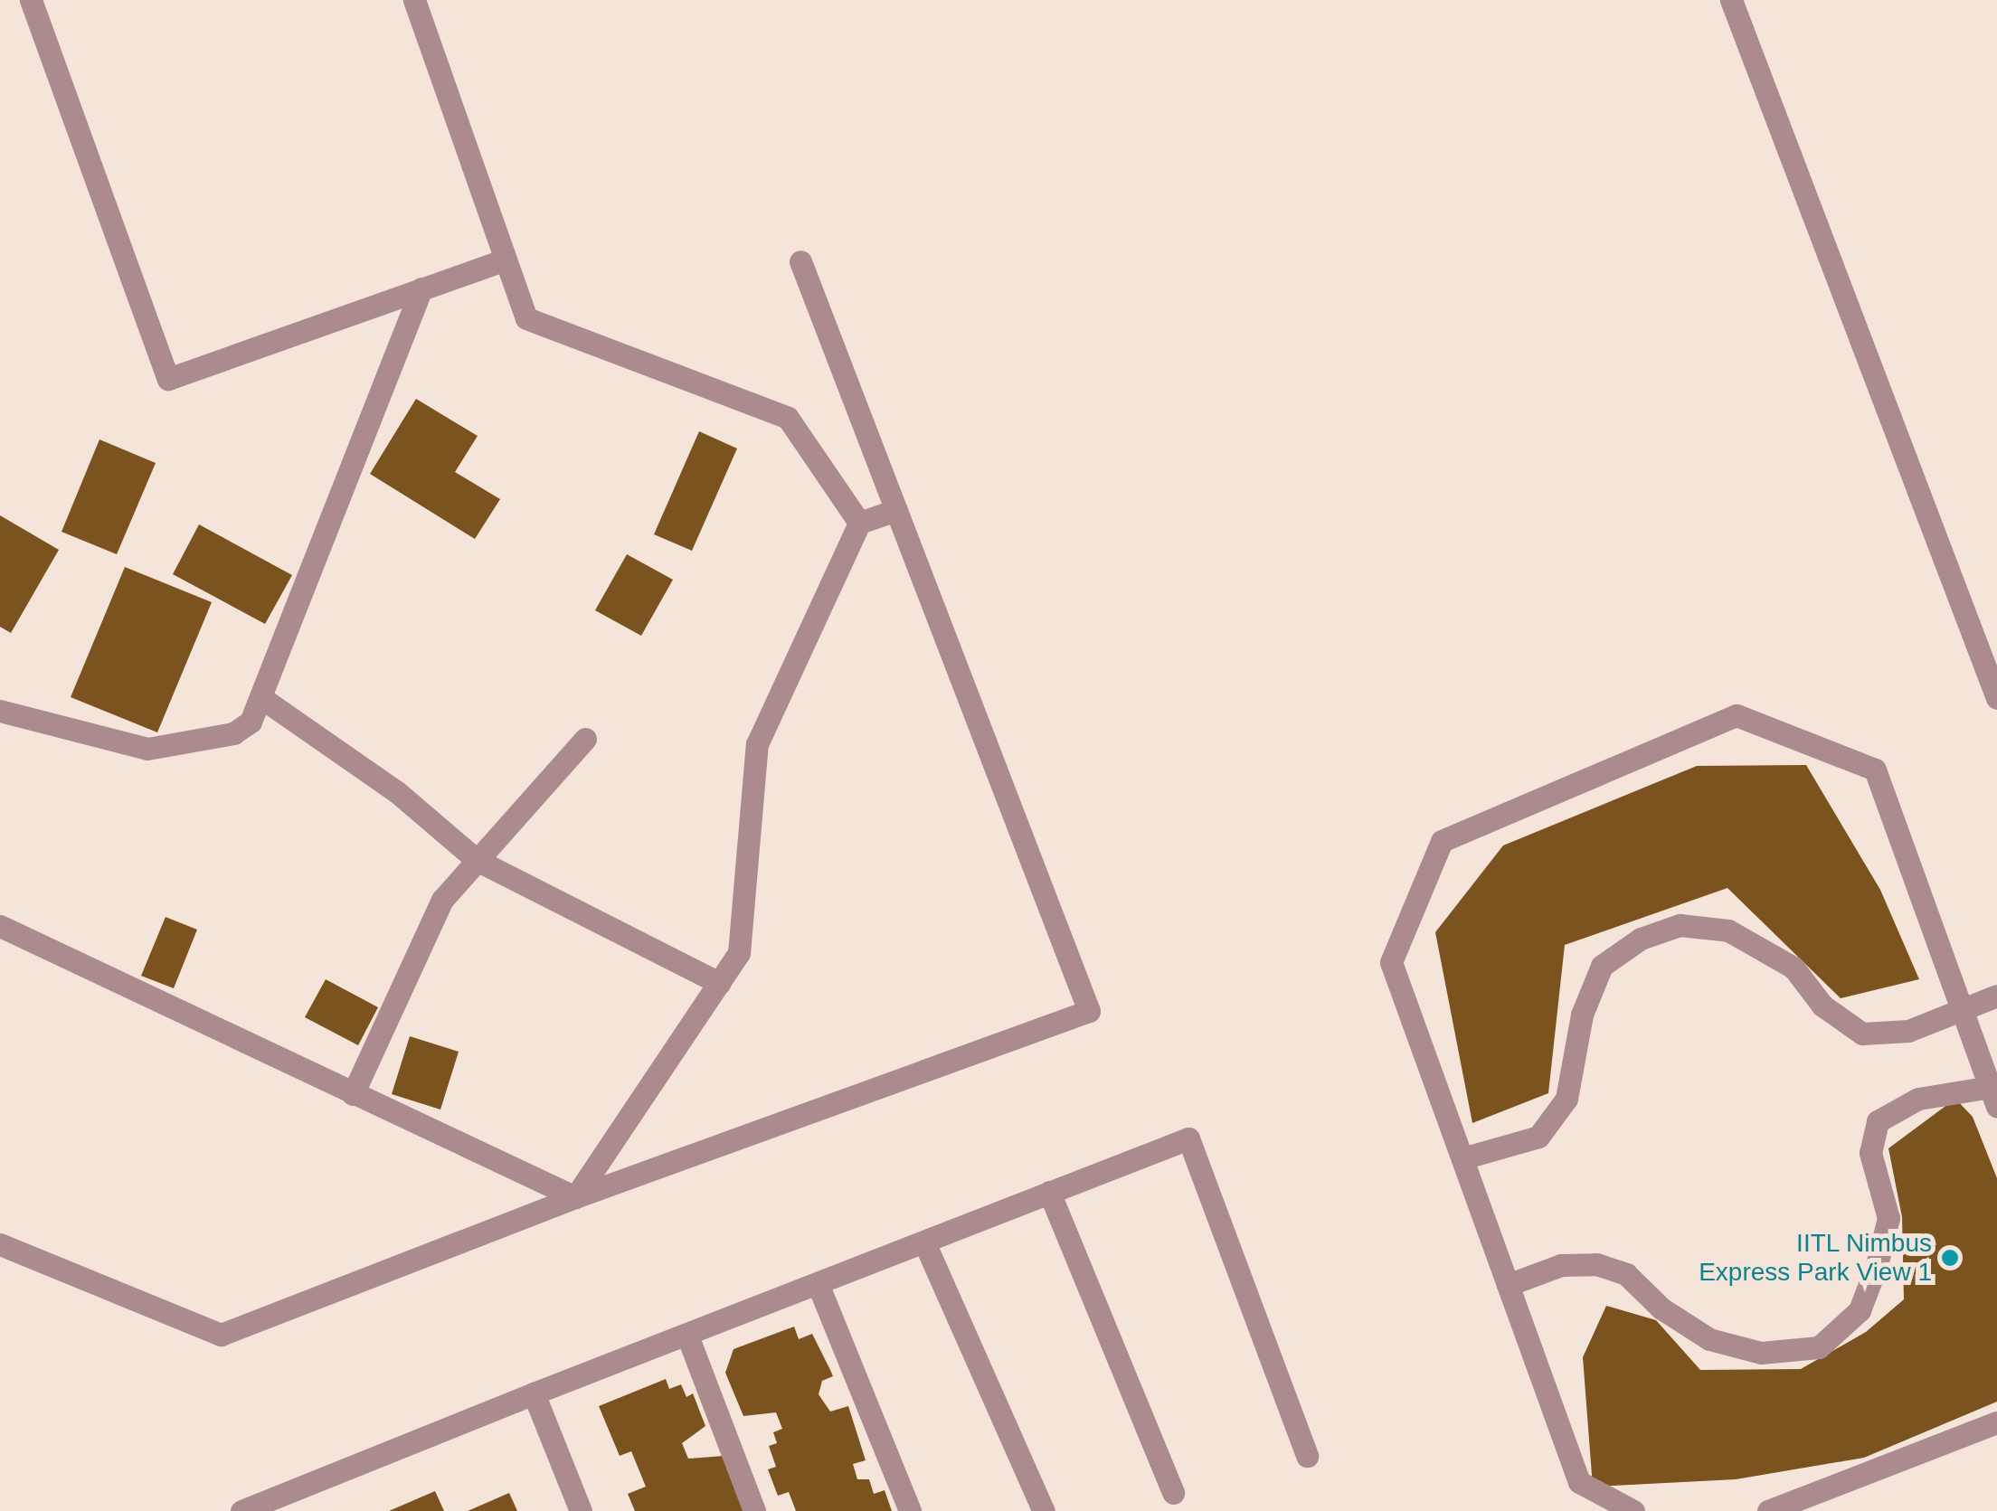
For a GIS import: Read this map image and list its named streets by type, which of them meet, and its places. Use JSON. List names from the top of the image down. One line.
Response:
{"places":["IITL Nimbus Express Park View 1"]}
